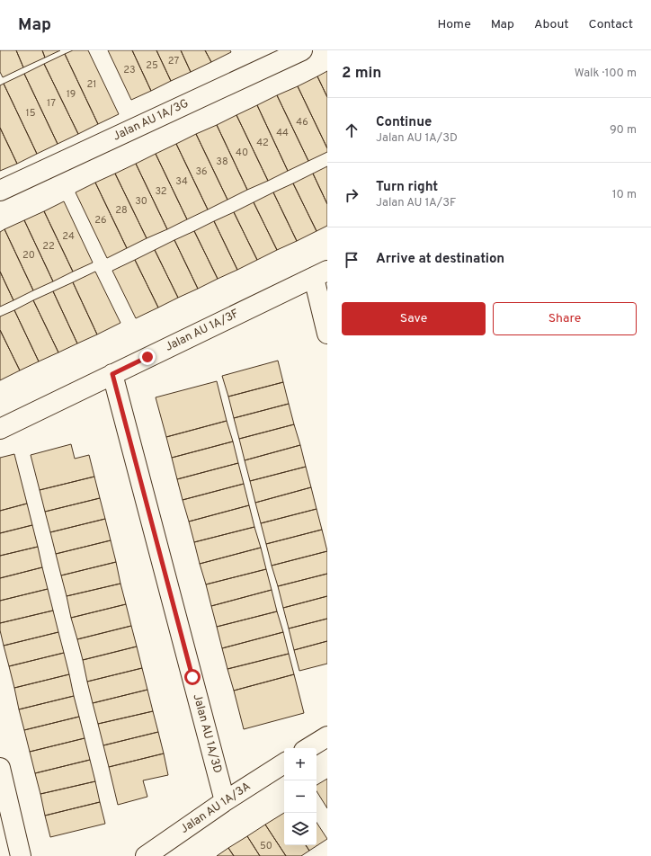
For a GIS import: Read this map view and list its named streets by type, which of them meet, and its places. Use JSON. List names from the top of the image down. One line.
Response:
{"streets":{"street":["Jalan AU 1A/3G","Jalan AU 1A/3F","Jalan AU 1A/3D","Jalan AU 1A/3A"]},"crossings":[["Jalan AU 1A/3F","Jalan AU 1A/3D"],["Jalan AU 1A/3D","Jalan AU 1A/3A"]],"house_numbers":["27","25","23","21","19","17","15","46","44","42","40","38","36","34","32","30","28","26","24","22","20","50"],"page":{"header":"Map","nav":["Home","Map","About","Contact"],"heading":["2 min","Walk · 100 m"],"list":[["Continue","Jalan AU 1A/3D","90 m"],["Turn right","Jalan AU 1A/3F","10 m"],"Arrive at destination"],"buttons":["Save","Share"],"map_buttons":["+","−"]}}
